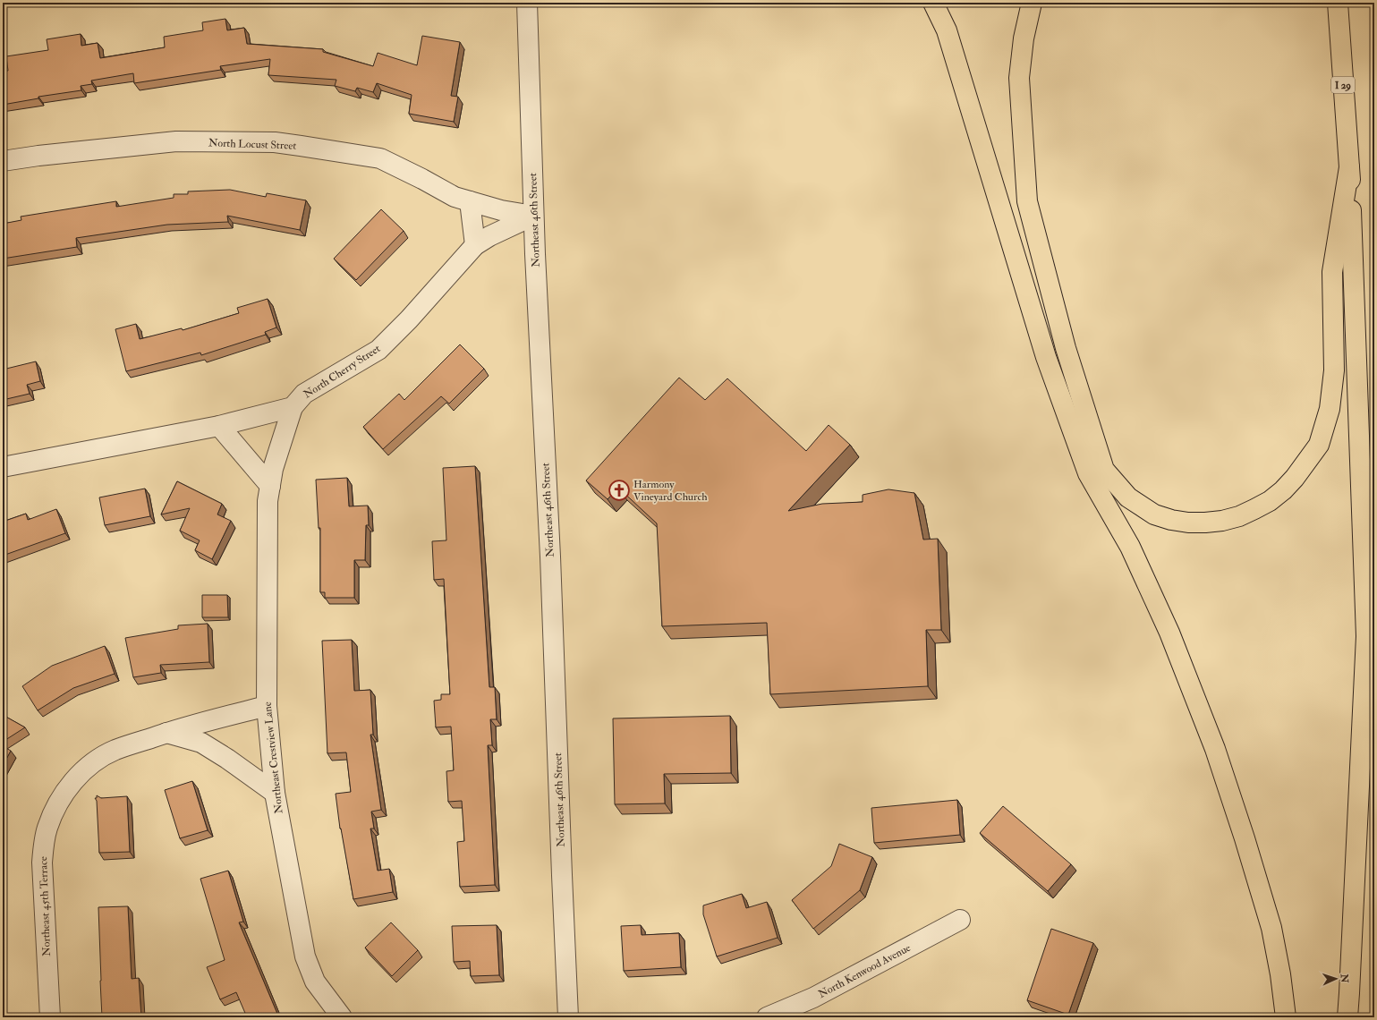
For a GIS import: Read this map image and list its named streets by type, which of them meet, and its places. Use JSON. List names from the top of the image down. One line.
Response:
{"streets":{"highway":["I 29"],"street":["North Locust Street","Northeast 46th Street","North Cherry Street","Northeast Crestview Lane","Northeast 45th Terrace","North Kenwood Avenue"]},"crossings":[["North Locust Street","Northeast 46th Street"],["North Locust Street","North Cherry Street"],["Northeast 46th Street","North Cherry Street"],["North Cherry Street","Northeast Crestview Lane"],["Northeast Crestview Lane","Northeast 45th Terrace"]],"places":{"church":["Harmony Vineyard Church"]},"north":"right"}
